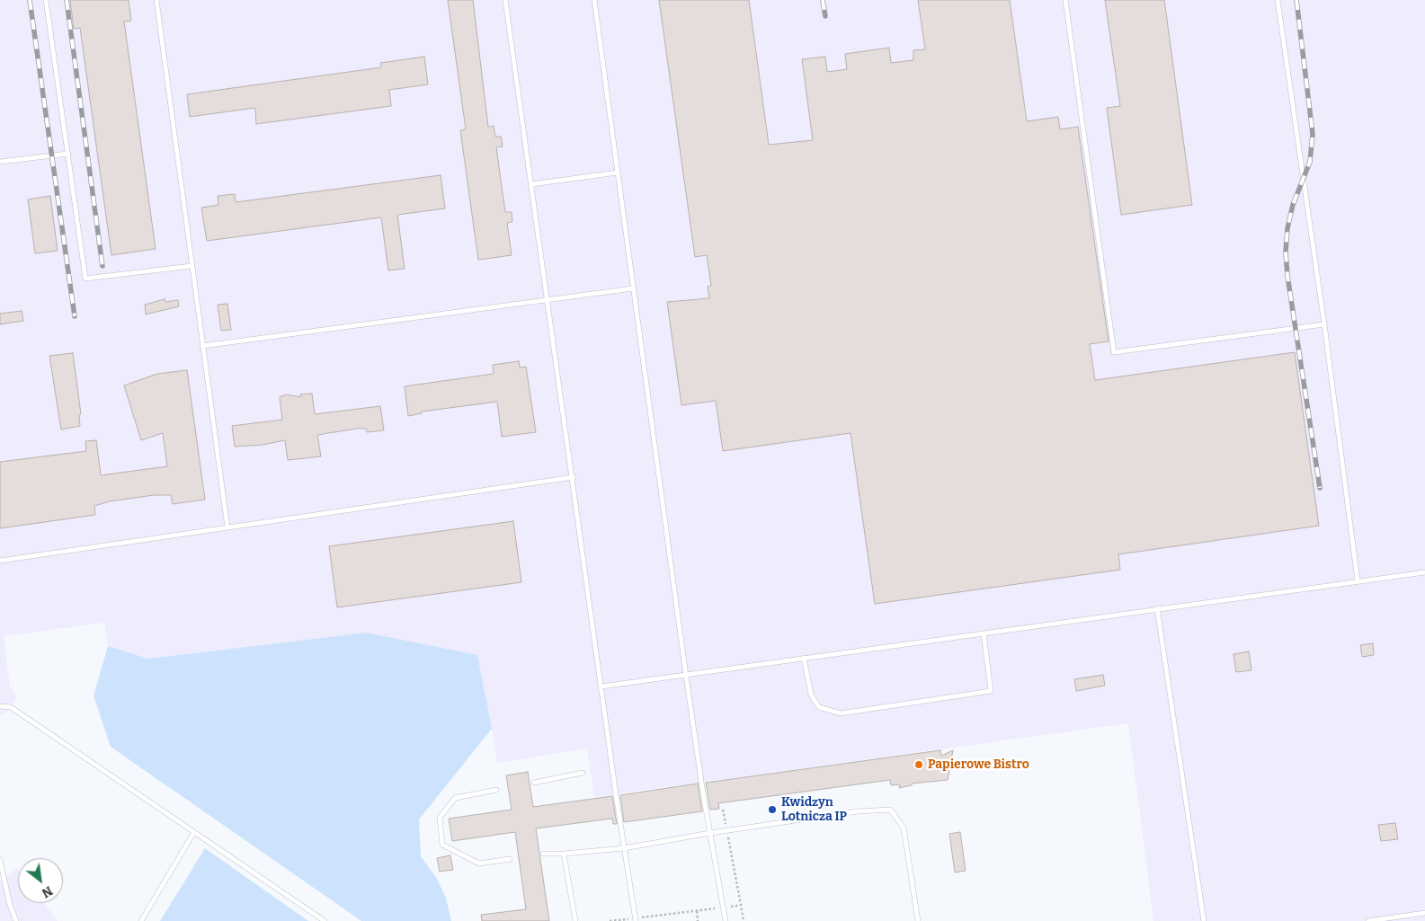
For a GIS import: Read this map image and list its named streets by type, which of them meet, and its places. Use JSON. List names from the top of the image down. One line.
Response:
{"places":["Papierowe Bistro","Kwidzyn Lotnicza IP"],"north":"bottom right"}
